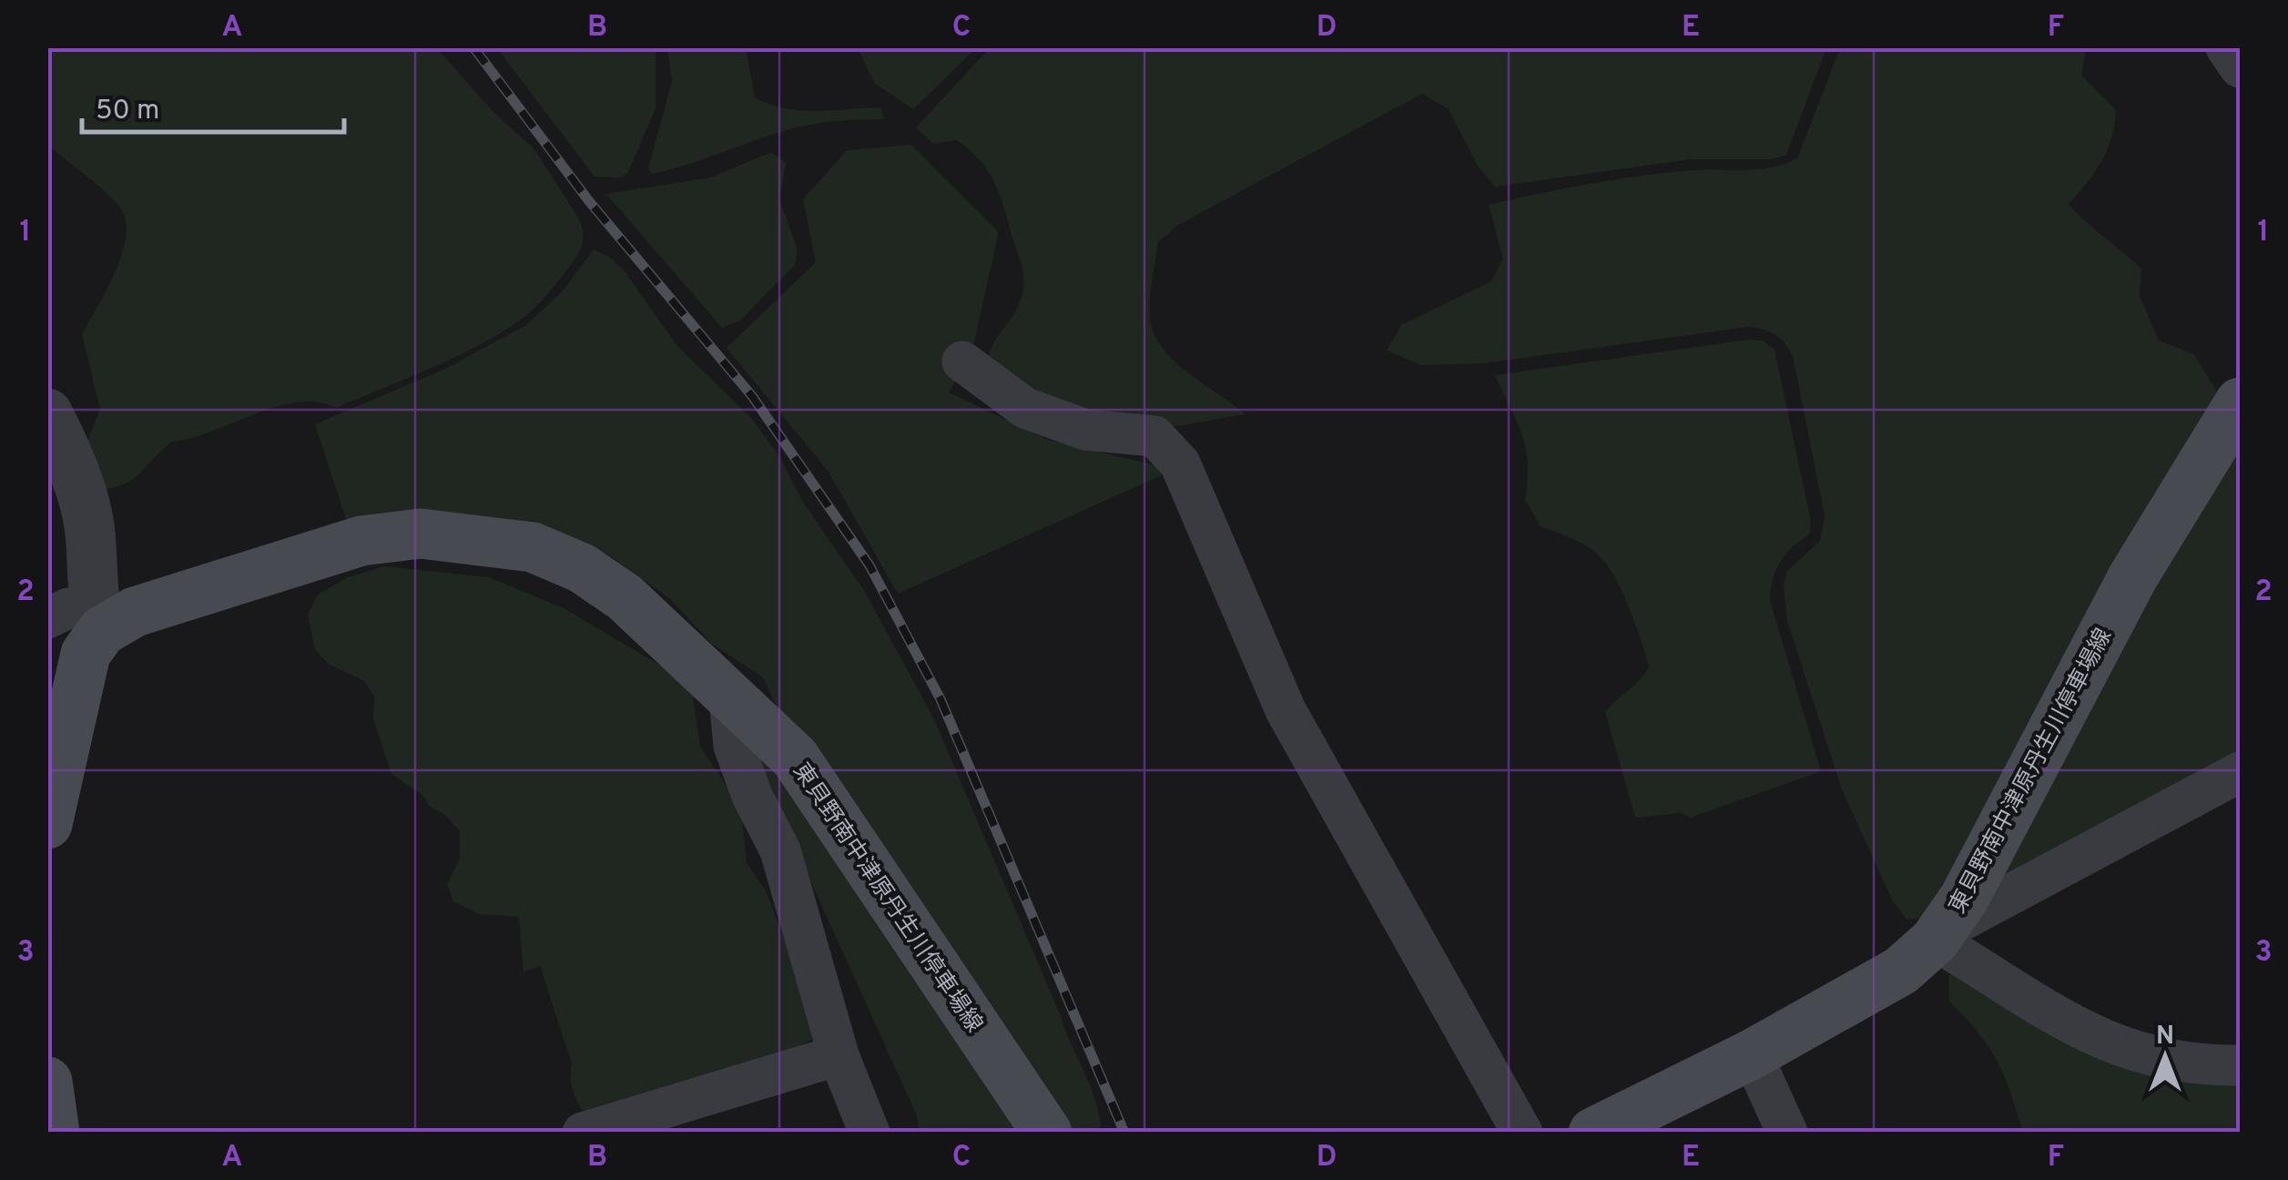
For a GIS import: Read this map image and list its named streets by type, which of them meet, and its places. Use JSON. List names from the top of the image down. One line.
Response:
{"streets":{"main road":["東貝野南中津原丹生川停車場線"]},"scale_bar":"50 m","north":"top","grid":{"columns":["A","B","C","D","E","F"],"rows":["1","2","3"]}}
